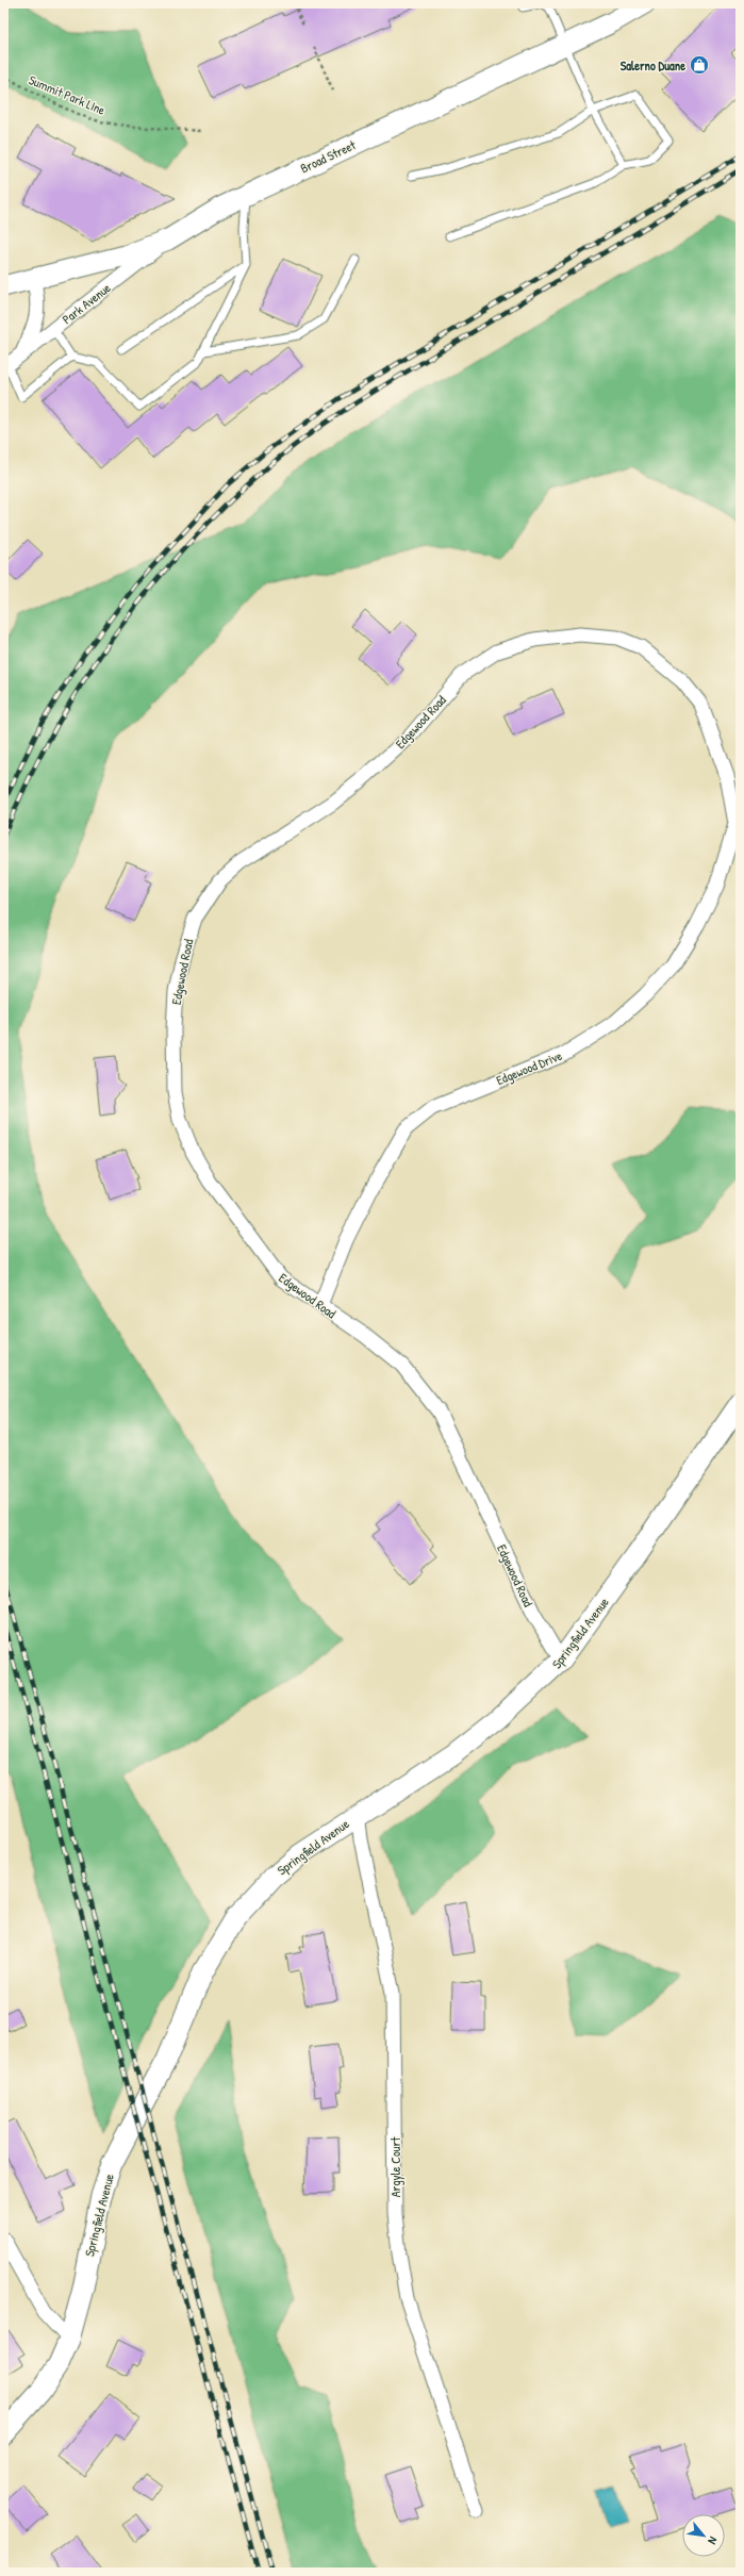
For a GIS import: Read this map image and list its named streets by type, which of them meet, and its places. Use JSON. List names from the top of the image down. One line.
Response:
{"streets":{"main road":["Broad Street","Springfield Avenue"],"street":["Park Avenue","Edgewood Road","Edgewood Drive","Argyle Court"],"path":["Summit Park LIne"]},"crossings":[["Broad Street","Park Avenue"],["Edgewood Road","Edgewood Drive"],["Edgewood Road","Springfield Avenue"],["Springfield Avenue","Argyle Court"]],"places":{"shop":["Salerno Duane"]},"north":"bottom right"}
